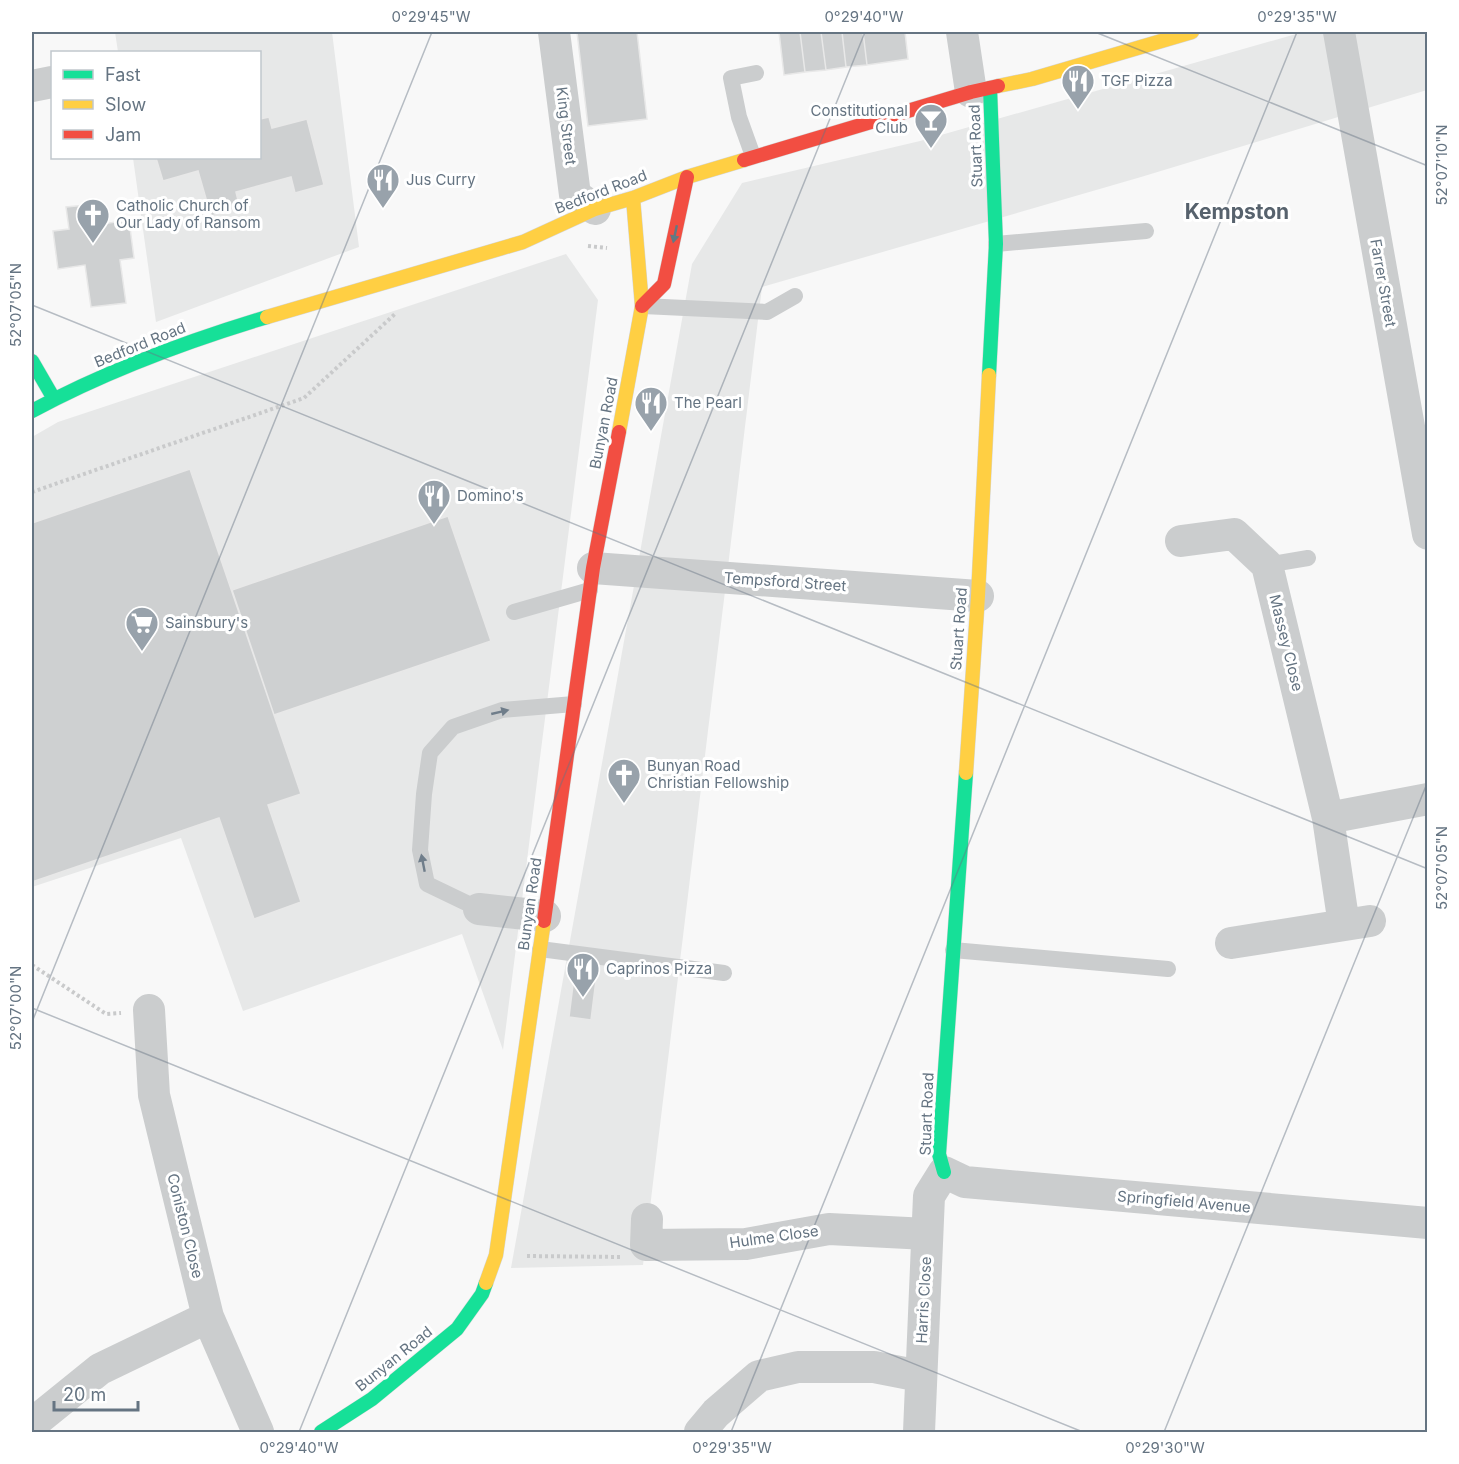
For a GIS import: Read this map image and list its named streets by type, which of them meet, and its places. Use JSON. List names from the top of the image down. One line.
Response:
{"streets":{"street":["King Street","Stuart Road","Bedford Road","Farrer Street","Bunyan Road","Tempsford Street","Massey Close","Springfield Avenue","Coniston Close","Hulme Close","Harris Close"]},"crossings":[["King Street","Bedford Road"],["Stuart Road","Bedford Road"],["Stuart Road","Tempsford Street"],["Stuart Road","Springfield Avenue"],["Stuart Road","Harris Close"],["Bedford Road","Bunyan Road"],["Bunyan Road","Tempsford Street"],["Springfield Avenue","Harris Close"],["Hulme Close","Harris Close"]],"districts":["Kempston"],"places":{"restaurant":["TGF Pizza","Jus Curry","The Pearl","Domino's","Caprinos Pizza"],"bar":["Constitutional Club"],"church":["Catholic Church of Our Lady of Ransom","Bunyan Road Christian Fellowship"],"supermarket":["Sainsbury's"]},"legend":["Fast","Slow","Jam"],"scale_bar":"20 m","coordinates":["0°29'45\"W","0°29'40\"W","0°29'35\"W","52°07'10\"N","52°07'05\"N","52°07'00\"N","0°29'30\"W"]}
